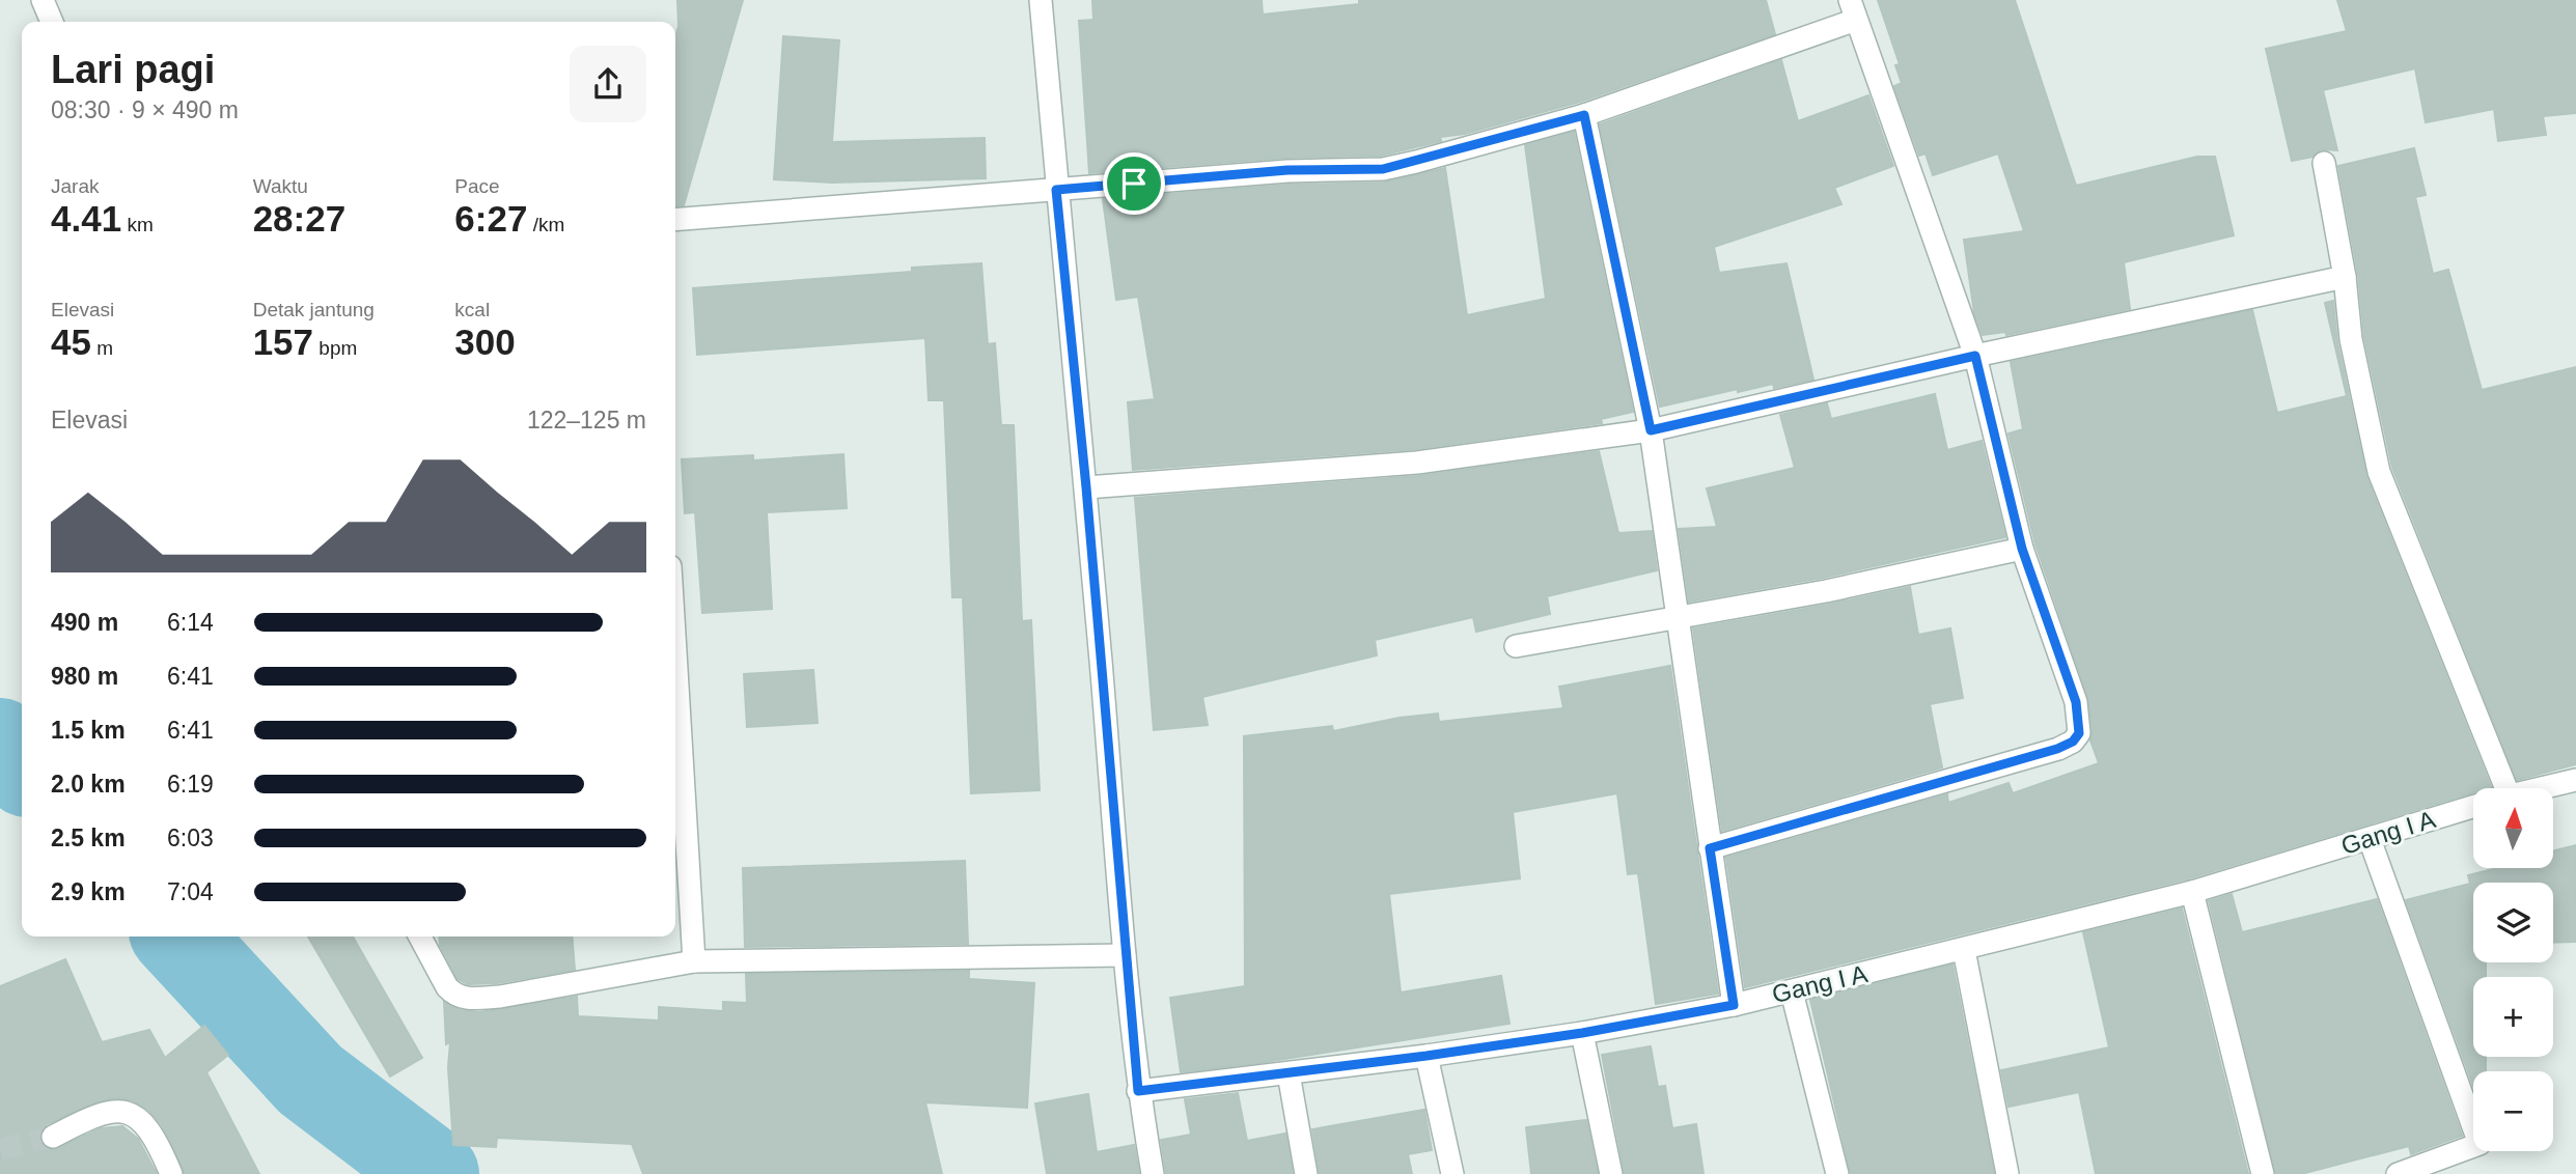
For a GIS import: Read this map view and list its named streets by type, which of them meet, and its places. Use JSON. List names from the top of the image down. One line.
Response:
{"streets":{"street":["Gang I A"]},"north":"top","page":{"heading":["Lari pagi","08:30 · 9 × 490 m"],"stats":[["Jarak","4.41 km"],["Waktu","28:27"],["Pace","6:27 /km"],["Elevasi","45 m"],["Detak jantung","157 bpm"],["kcal","300"]],"chart":["Elevasi","122–125 m"],"list":[{"name":"490 m","note":"6:14"},{"name":"980 m","note":"6:41"},{"name":"1.5 km","note":"6:41"},{"name":"2.0 km","note":"6:19"},{"name":"2.5 km","note":"6:03"},{"name":"2.9 km","note":"7:04"}],"map_buttons":["+","−"]}}
